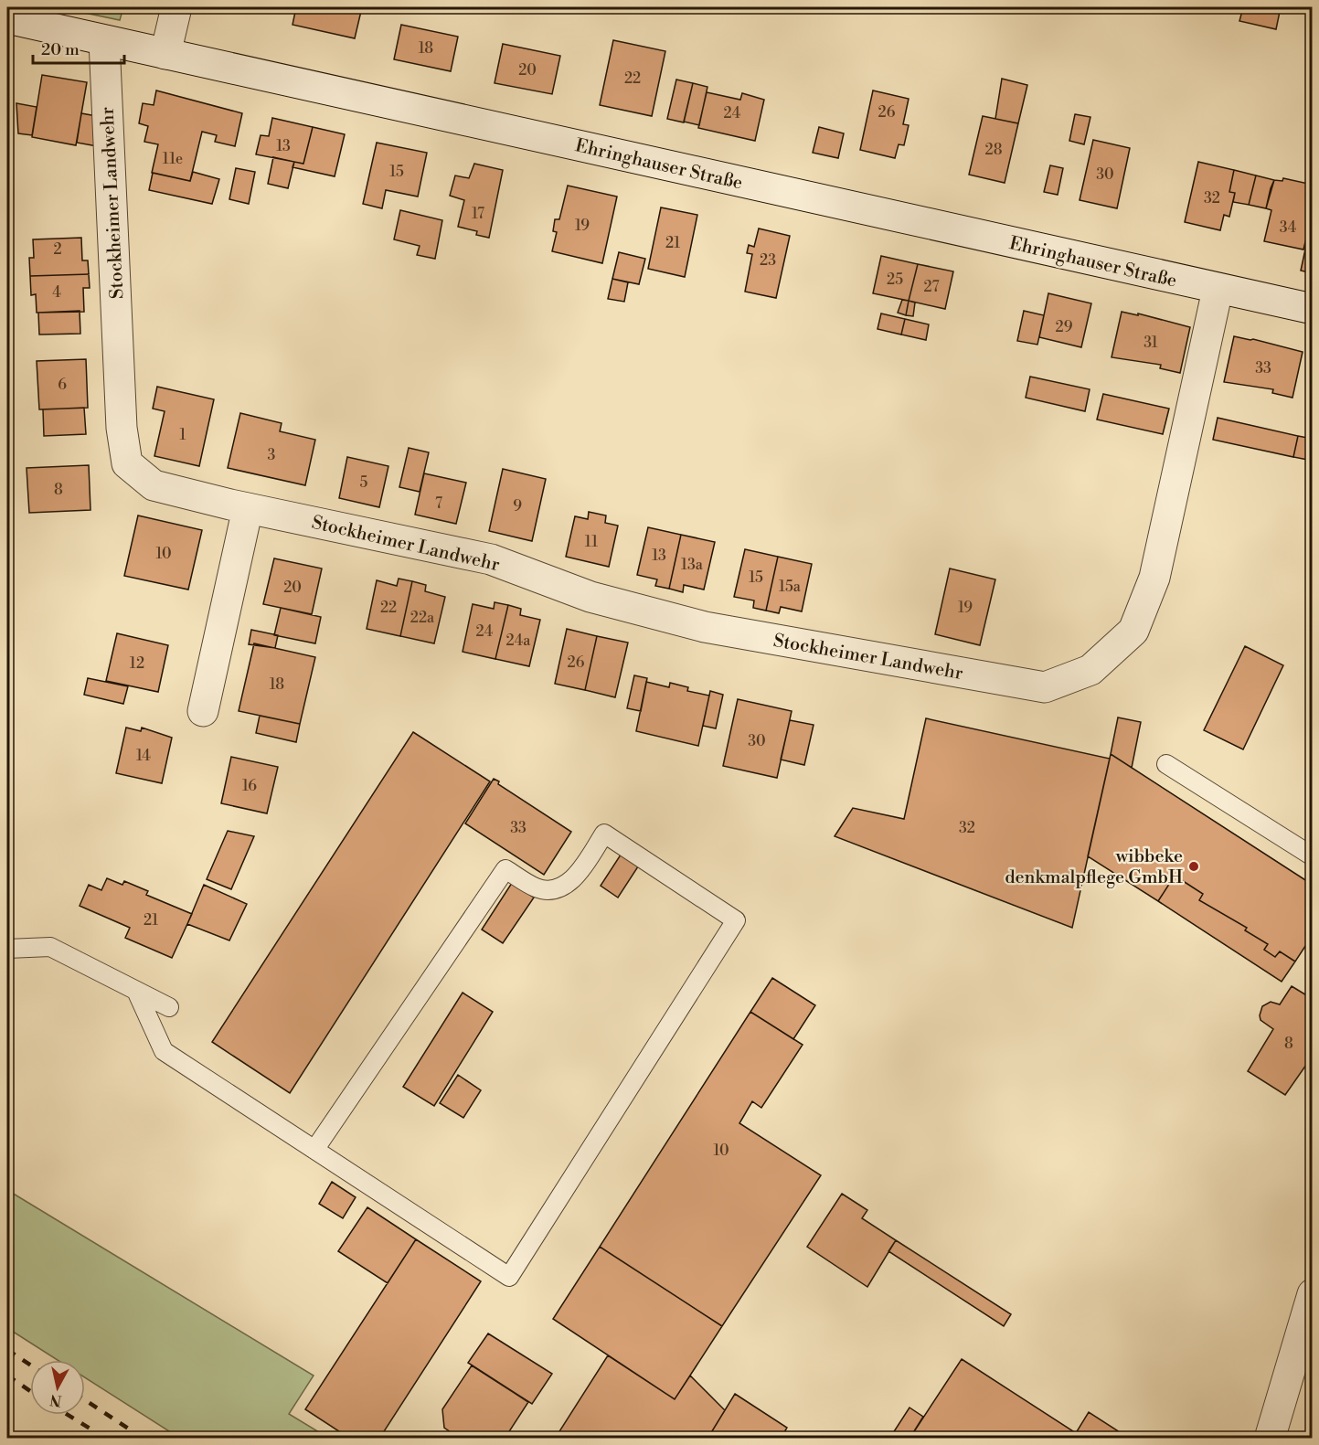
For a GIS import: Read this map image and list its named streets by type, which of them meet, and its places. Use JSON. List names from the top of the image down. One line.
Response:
{"streets":{"street":["Ehringhauser Straße","Stockheimer Landwehr"]},"crossings":[["Ehringhauser Straße","Stockheimer Landwehr"]],"places":["wibbeke denkmalpflege GmbH"],"house_numbers":["18","20","22","26","24","13","28","11e","15","30","32","17","19","34","21","2","23","25","27","4","29","31","33","6","1","3","5","8","7","9","11","10","13","13a","15","15a","20","22","19","22a","24","24a","26","12","18","30","14","16","33","32","21","8","10"],"scale_bar":"20 m","north":"bottom"}
